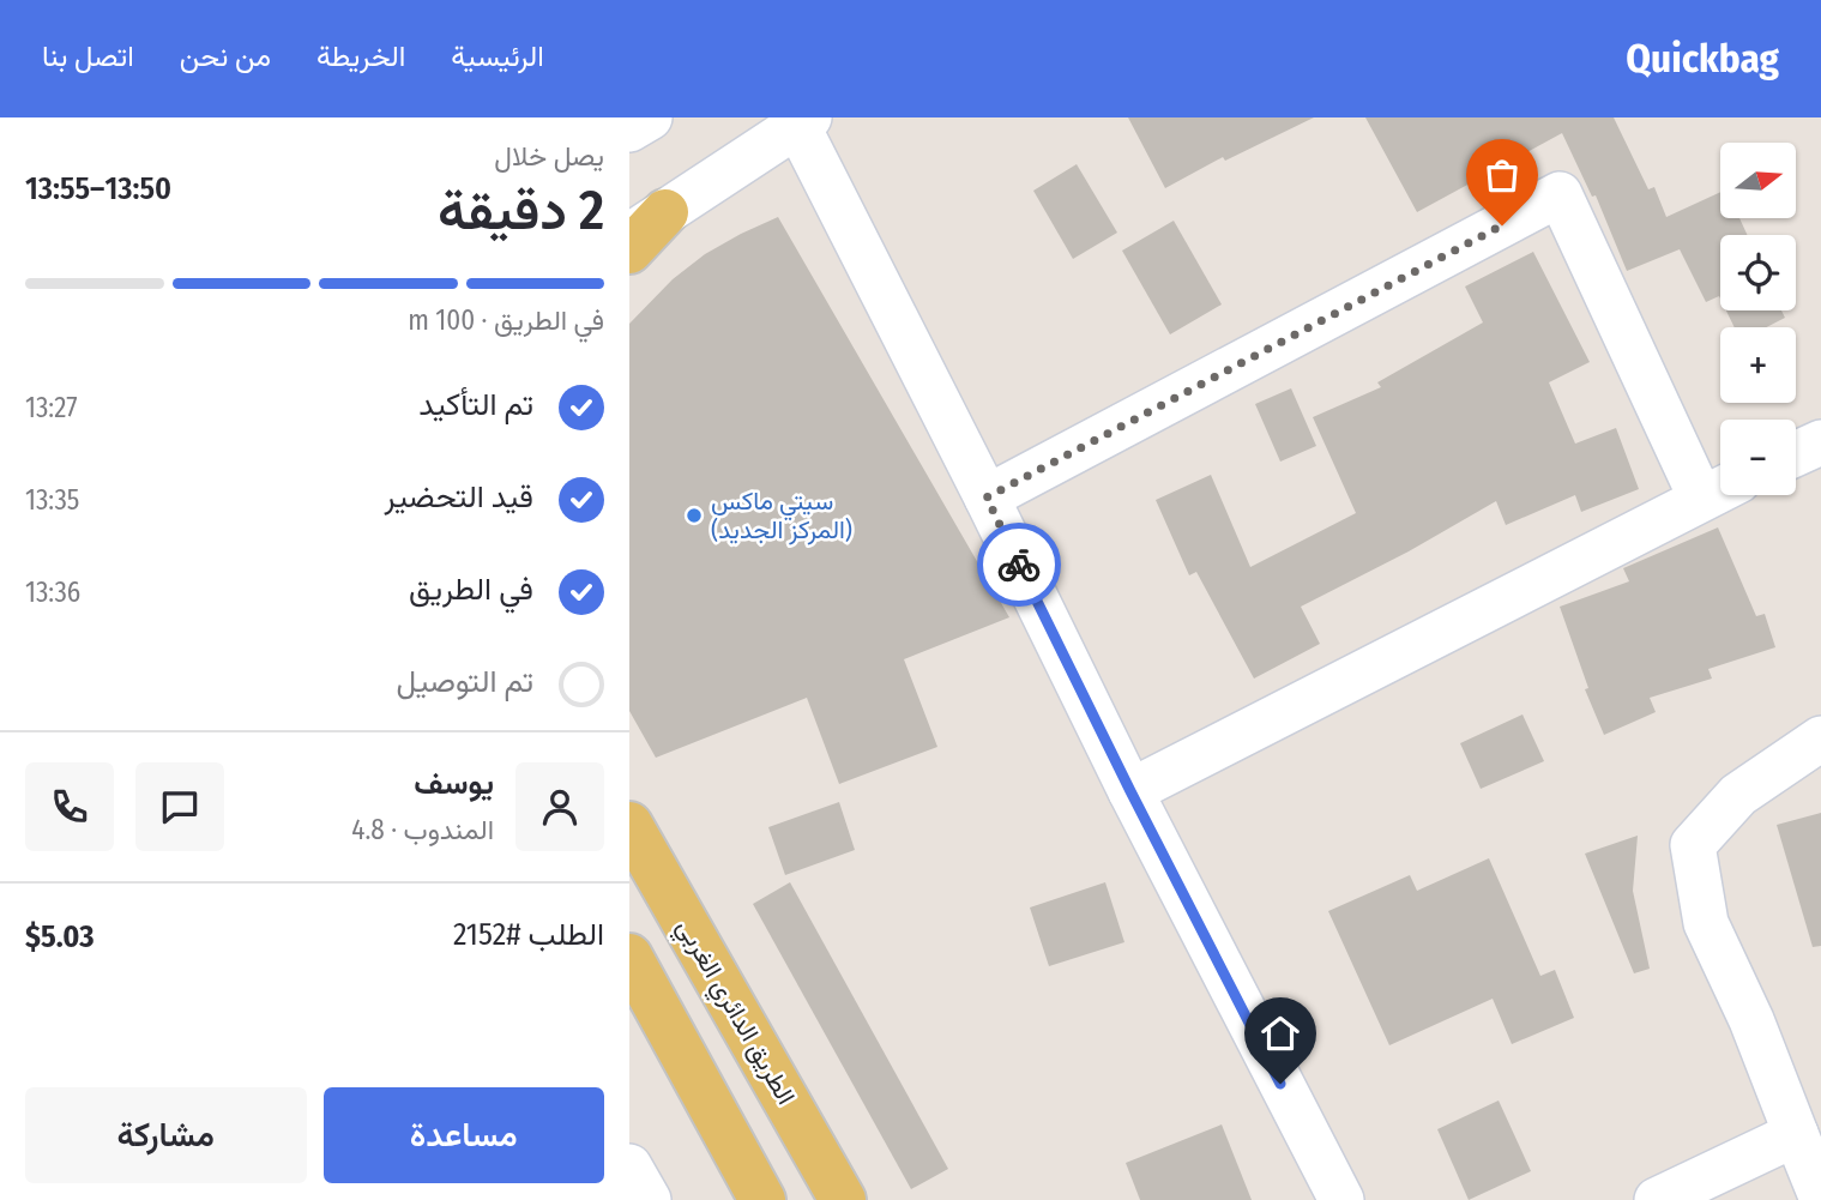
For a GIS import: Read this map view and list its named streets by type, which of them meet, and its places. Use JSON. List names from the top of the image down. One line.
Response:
{"streets":{"main road":["الطريق الدائري الغربي"]},"places":["سيتي ماكس (المركز الجديد)"],"north":"right","page":{"header":"Quickbag","nav":["الرئيسية","الخريطة","من نحن","اتصل بنا"],"heading":["2 دقيقة","يصل خلال","13:50–13:55"],"panel":["يوسف","المندوب · 4.8","الطلب #2152","$5.03"],"map_buttons":["+","−"],"bar":"في الطريق · 100 m","list":[["تم التأكيد","13:27"],["قيد التحضير","13:35"],["في الطريق","13:36"],"تم التوصيل"],"buttons":["مساعدة","مشاركة"]}}
